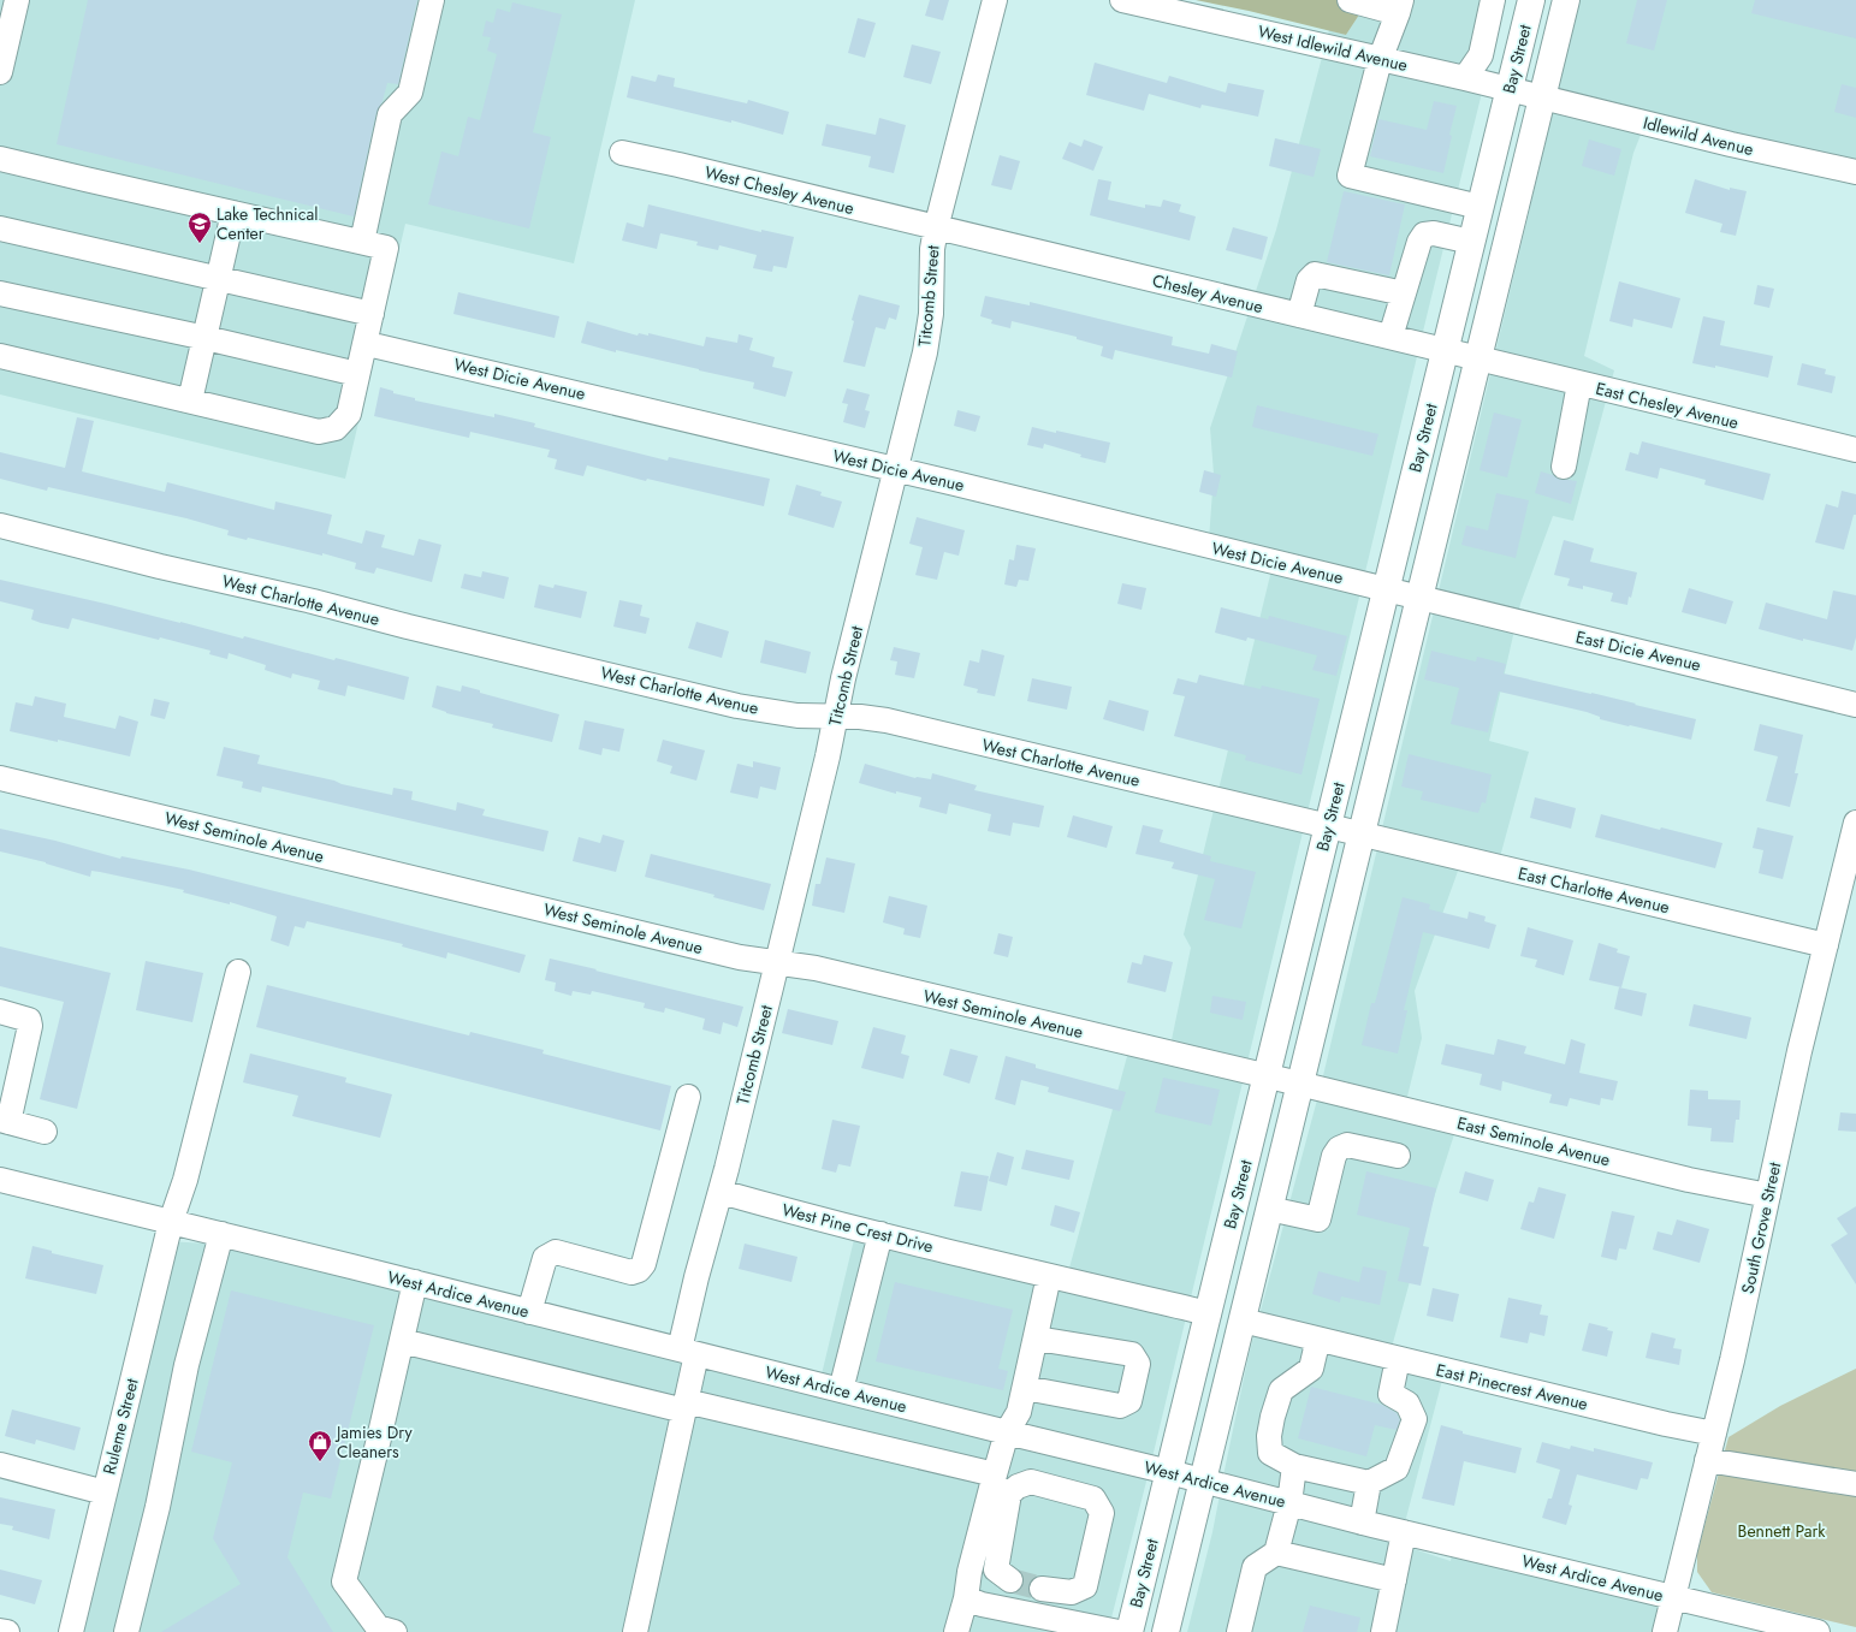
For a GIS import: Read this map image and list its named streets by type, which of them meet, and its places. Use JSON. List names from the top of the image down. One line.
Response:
{"streets":{"main road":["Bay Street"],"street":["West Idlewild Avenue","Idlewild Avenue","West Chesley Avenue","Chesley Avenue","Titcomb Street","West Dicie Avenue","East Chesley Avenue","West Charlotte Avenue","East Dicie Avenue","West Seminole Avenue","East Charlotte Avenue","East Seminole Avenue","West Pine Crest Drive","South Grove Street","West Ardice Avenue","East Pinecrest Avenue","Ruleme Street"]},"crossings":[["West Idlewild Avenue","Bay Street"],["West Idlewild Avenue","Idlewild Avenue"],["Bay Street","Idlewild Avenue"],["Bay Street","Chesley Avenue"],["Bay Street","West Dicie Avenue"],["Bay Street","East Chesley Avenue"],["Bay Street","West Charlotte Avenue"],["Bay Street","East Dicie Avenue"],["Bay Street","West Seminole Avenue"],["Bay Street","East Charlotte Avenue"],["Bay Street","East Seminole Avenue"],["Bay Street","West Pine Crest Drive"],["Bay Street","West Ardice Avenue"],["Bay Street","East Pinecrest Avenue"],["West Chesley Avenue","Chesley Avenue"],["West Chesley Avenue","Titcomb Street"],["Chesley Avenue","Titcomb Street"],["Chesley Avenue","East Chesley Avenue"],["Titcomb Street","West Dicie Avenue"],["Titcomb Street","West Charlotte Avenue"],["Titcomb Street","West Seminole Avenue"],["Titcomb Street","West Pine Crest Drive"],["Titcomb Street","West Ardice Avenue"],["West Dicie Avenue","East Dicie Avenue"],["West Charlotte Avenue","East Charlotte Avenue"],["West Seminole Avenue","East Seminole Avenue"],["East Charlotte Avenue","South Grove Street"],["East Seminole Avenue","South Grove Street"],["South Grove Street","West Ardice Avenue"],["South Grove Street","East Pinecrest Avenue"],["West Ardice Avenue","Ruleme Street"]],"parks":["Bennett Park"],"places":{"school or university":["Lake Technical Center"],"shop":["Jamies Dry Cleaners"]}}
